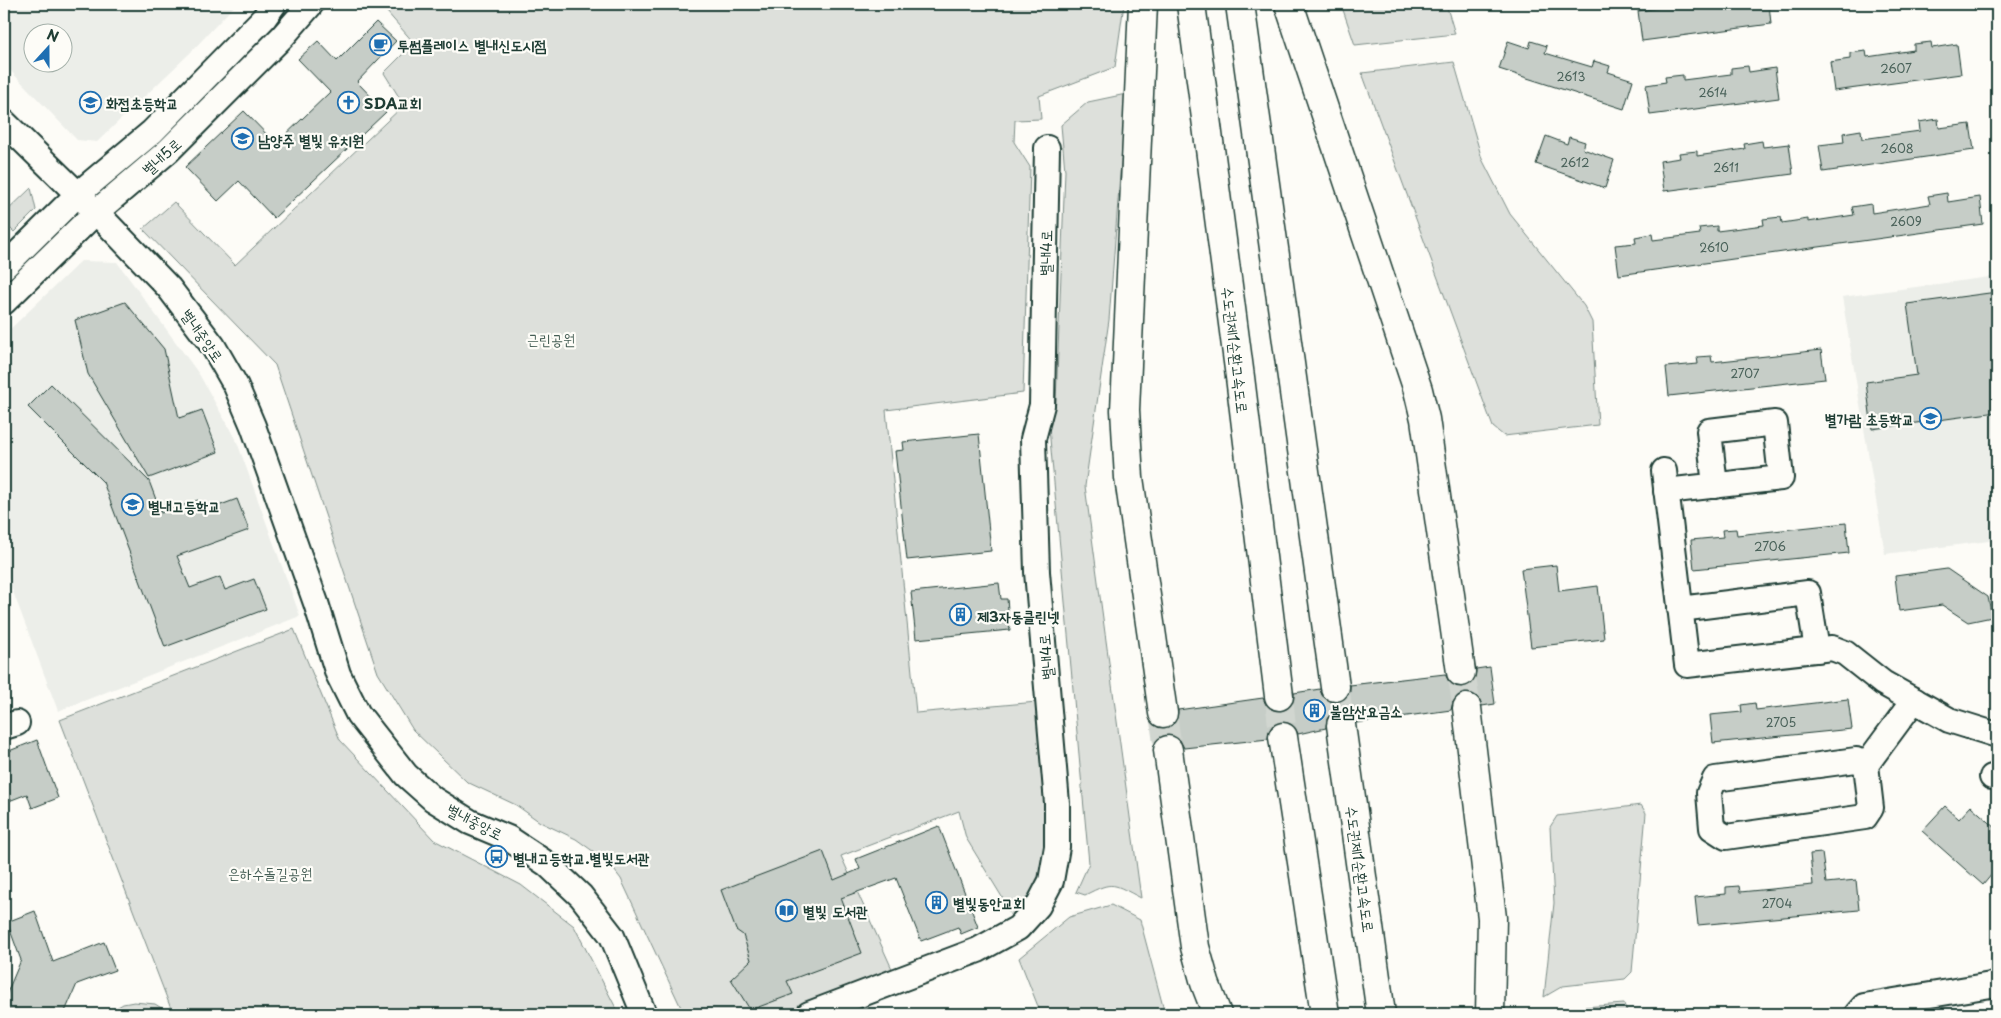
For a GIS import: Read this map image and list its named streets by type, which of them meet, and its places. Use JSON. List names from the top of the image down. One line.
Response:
{"streets":{"highway":["수도권제1순환고속도로"],"street":["별내5로","별내4로","별내중앙로"]},"crossings":[["별내5로","별내중앙로"]],"parks":["근린공원","은하수돌길공원"],"places":{"cafe":["투썸플레이스 별내신도시점"],"school or university":["화접초등학교","남양주 별빛 유치원","별가람 초등학교","별내고등학교"],"church":["SDA교회"],"building":["제3자동클린넷","불암산요금소","별빛동안교회"],"bus stop":["별내고등학교.별빛도서관"],"library":["별빛 도서관"]},"house_numbers":["2607","2613","2614","2608","2612","2611","2609","2610","2707","2706","2705","2704"],"north":"top"}
